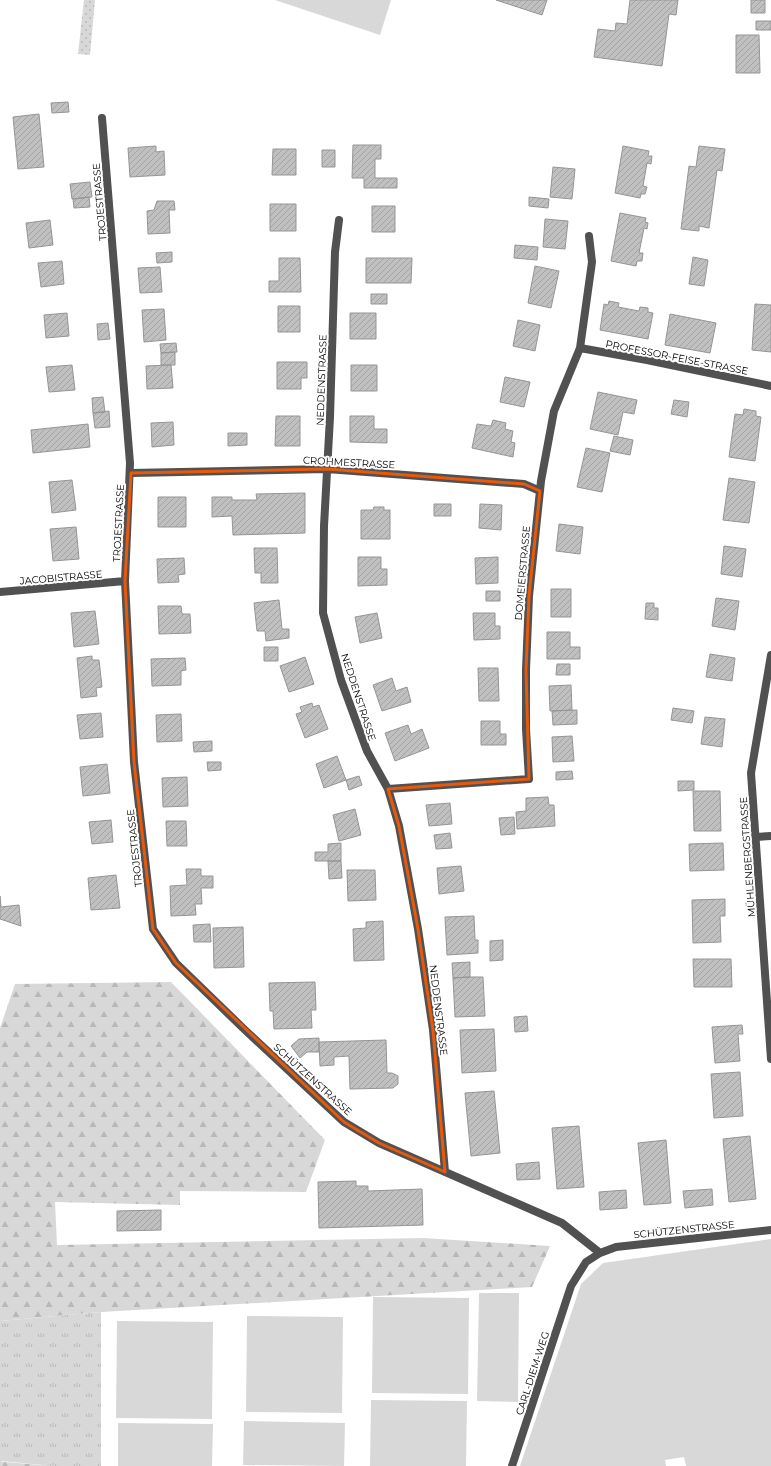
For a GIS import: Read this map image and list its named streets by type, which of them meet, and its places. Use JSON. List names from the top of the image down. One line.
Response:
{"streets":{"street":["TROJESTRASSE","PROFESSOR-FEISE-STRASSE","NEDDENSTRASSE","CROHMESTRASSE","DOMEIERSTRASSE","JACOBISTRASSE","MÜHLENBERGSTRASSE","SCHÜTZENSTRASSE","CARL-DIEM-WEG"]},"crossings":[["TROJESTRASSE","CROHMESTRASSE"],["TROJESTRASSE","JACOBISTRASSE"],["TROJESTRASSE","SCHÜTZENSTRASSE"],["PROFESSOR-FEISE-STRASSE","DOMEIERSTRASSE"],["NEDDENSTRASSE","CROHMESTRASSE"],["NEDDENSTRASSE","DOMEIERSTRASSE"],["NEDDENSTRASSE","SCHÜTZENSTRASSE"],["CROHMESTRASSE","DOMEIERSTRASSE"],["SCHÜTZENSTRASSE","CARL-DIEM-WEG"]]}
